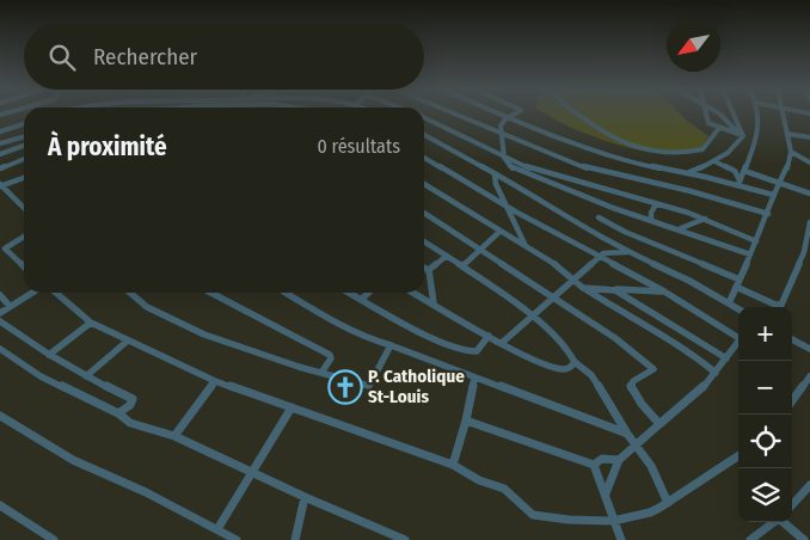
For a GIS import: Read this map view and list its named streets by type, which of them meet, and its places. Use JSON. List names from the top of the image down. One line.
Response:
{"places":{"church":["P. Catholique St-Louis"]},"north":"bottom left","page":{"search":"Rechercher","heading":["À proximité","0 résultats"],"map_buttons":["+","−"]}}
